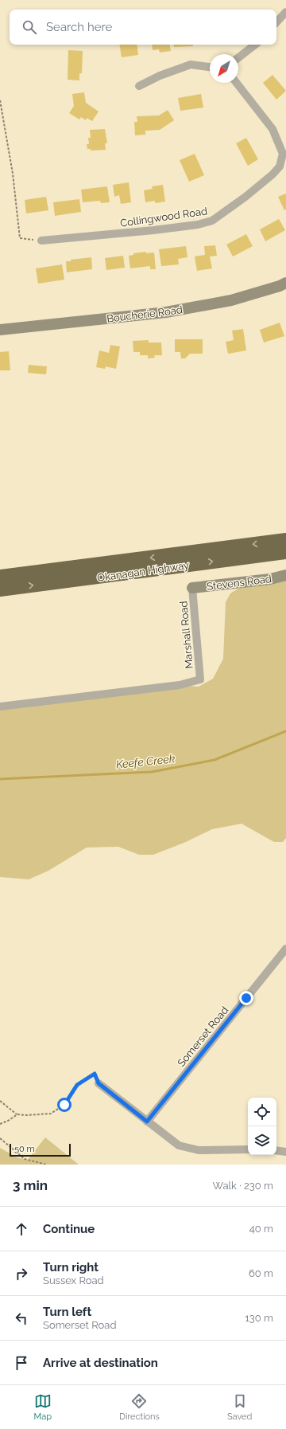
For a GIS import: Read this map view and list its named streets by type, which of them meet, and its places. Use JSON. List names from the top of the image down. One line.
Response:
{"streets":{"highway":["Okanagan Highway"],"main road":["Boucherie Road","Stevens Road"],"street":["Collingwood Road","Marshall Road","Somerset Road"]},"crossings":[["Stevens Road","Marshall Road"]],"water":["Keefe Creek"],"scale_bar":"50 m","north":"bottom left","page":{"search":"Search here","scale":"50 m","heading":["3 min","Walk · 230 m"],"list":[["Continue","40 m"],["Turn right","Sussex Road","60 m"],["Turn left","Somerset Road","130 m"],"Arrive at destination"],"nav":["Map","Directions","Saved"]}}
